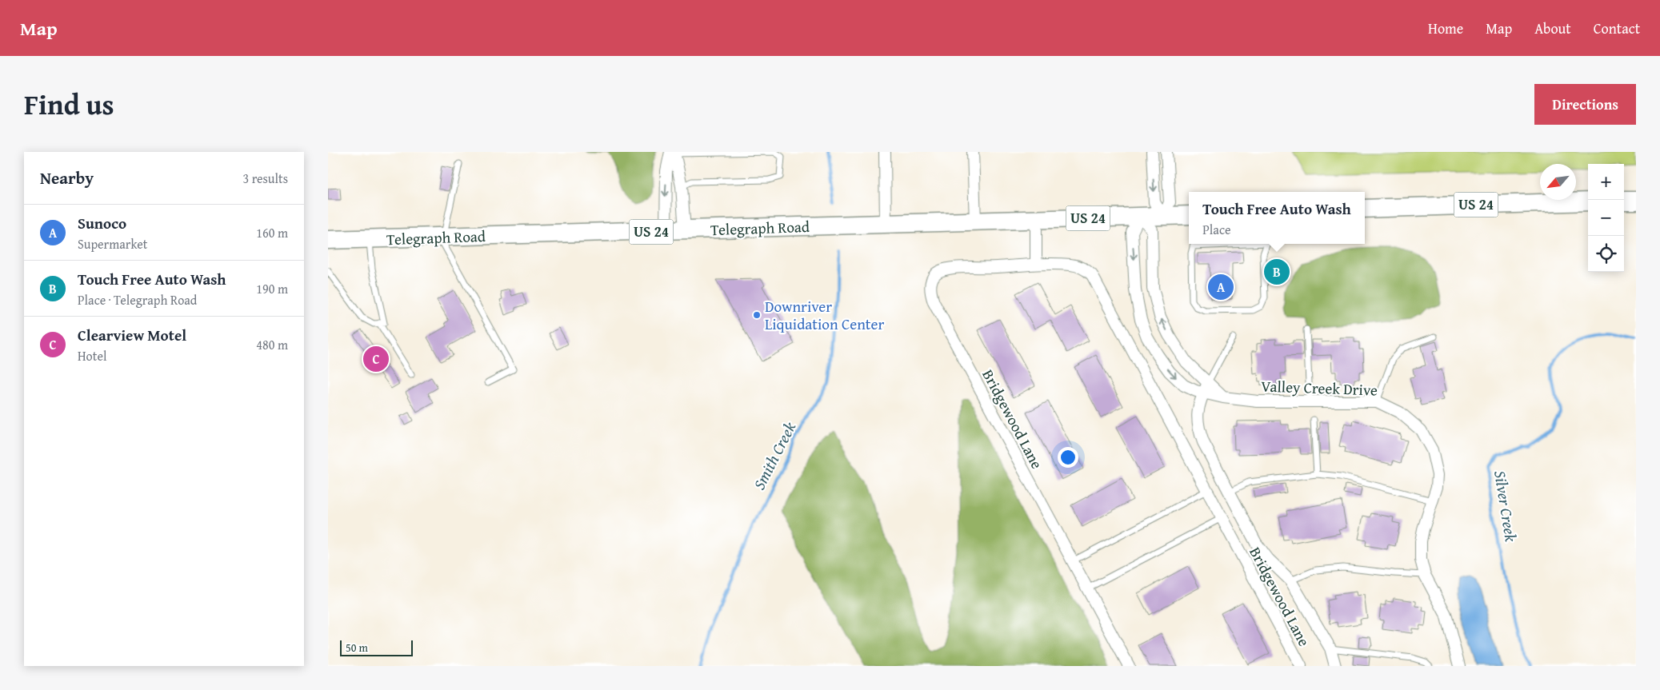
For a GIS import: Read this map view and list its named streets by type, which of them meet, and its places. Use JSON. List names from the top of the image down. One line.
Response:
{"streets":{"main road":["US 24","Telegraph Road"],"street":["Valley Creek Drive","Bridgewood Lane"]},"crossings":[["Telegraph Road","Valley Creek Drive"]],"water":["Smith Creek","Silver Creek"],"places":["Downriver Liquidation Center"],"scale_bar":"50 m","north":"bottom left","page":{"header":"Map","nav":["Home","Map","About","Contact"],"title":"Find us","buttons":"Directions","heading":["Nearby","3 results"],"map_buttons":["+","−"],"popup":["Touch Free Auto Wash","Place"],"list":[{"mark":"A","name":"Sunoco","note":"Supermarket","value":"160 m"},{"mark":"B","name":"Touch Free Auto Wash","note":"Place · Telegraph Road","value":"190 m"},{"mark":"C","name":"Clearview Motel","note":"Hotel","value":"480 m"}],"pins":["B","A","C"],"scale":"50 m"}}
